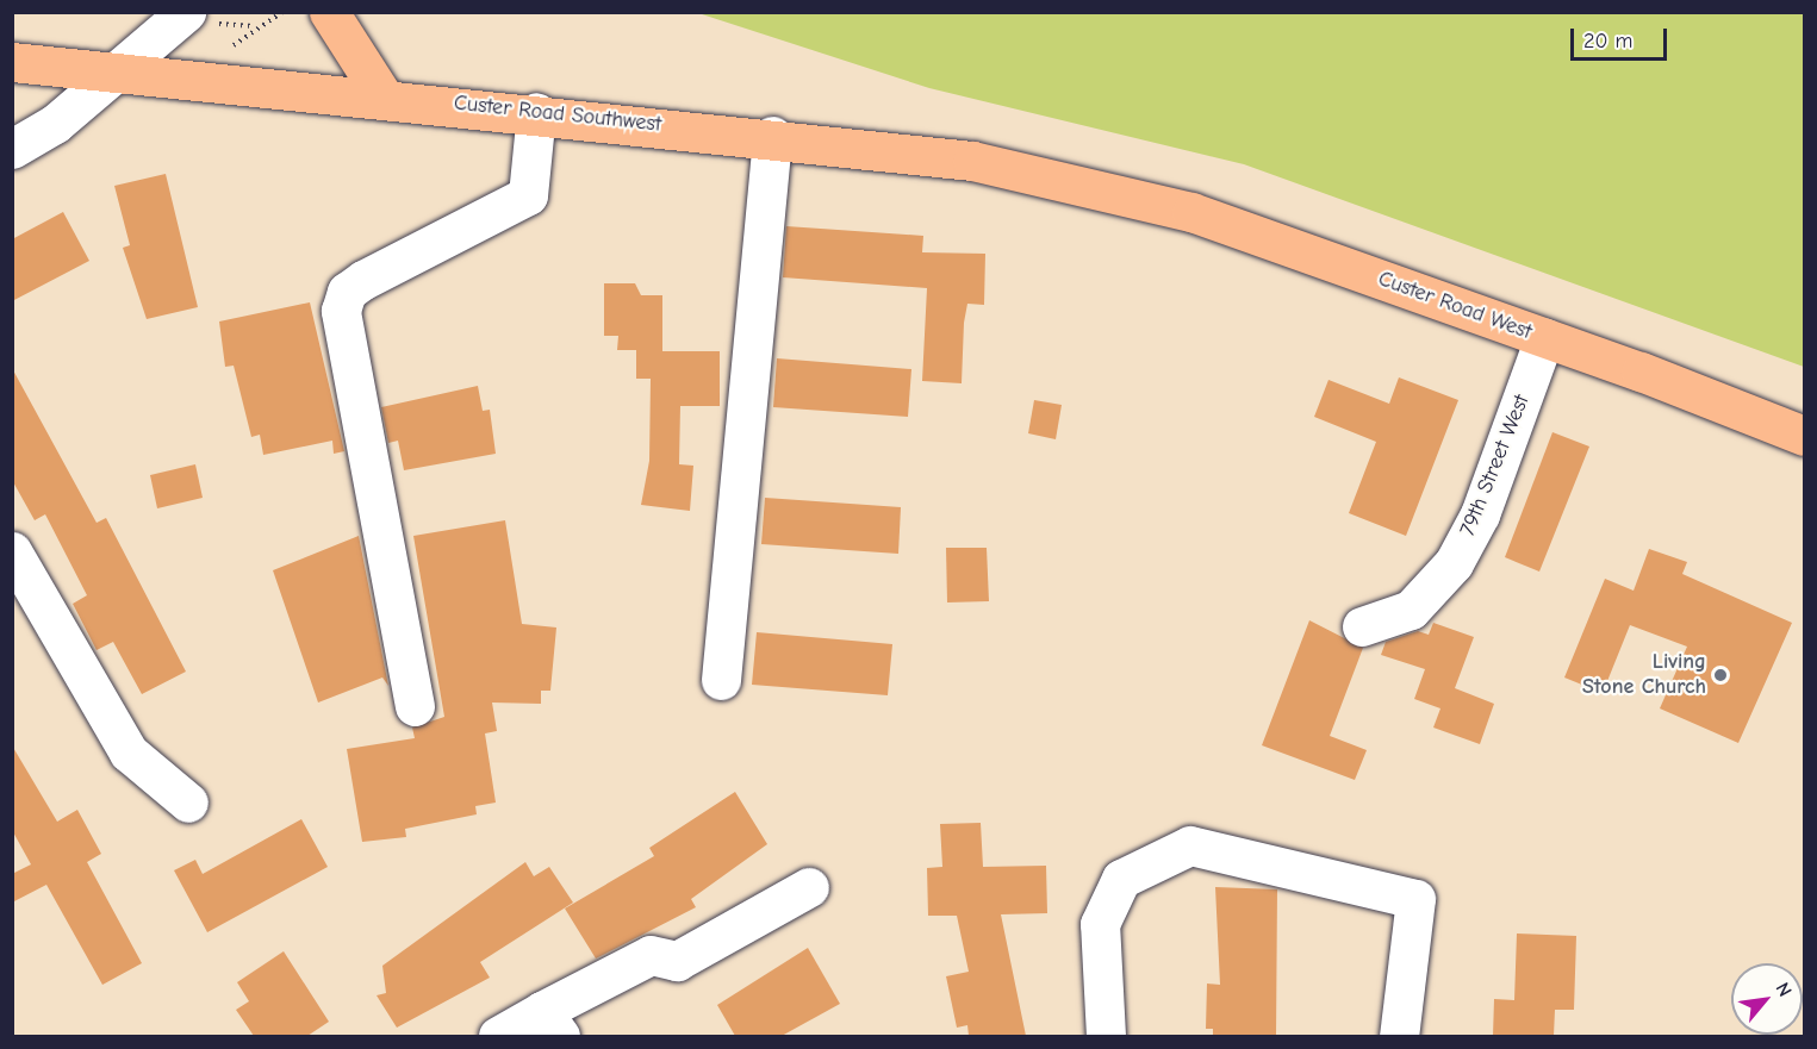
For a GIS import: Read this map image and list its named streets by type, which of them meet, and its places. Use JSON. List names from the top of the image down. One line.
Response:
{"streets":{"main road":["Custer Road Southwest","Custer Road West"],"street":["79th Street West"]},"crossings":[["Custer Road Southwest","Custer Road West"],["Custer Road West","79th Street West"]],"places":["Living Stone Church"],"scale_bar":"20 m","north":"top right"}
